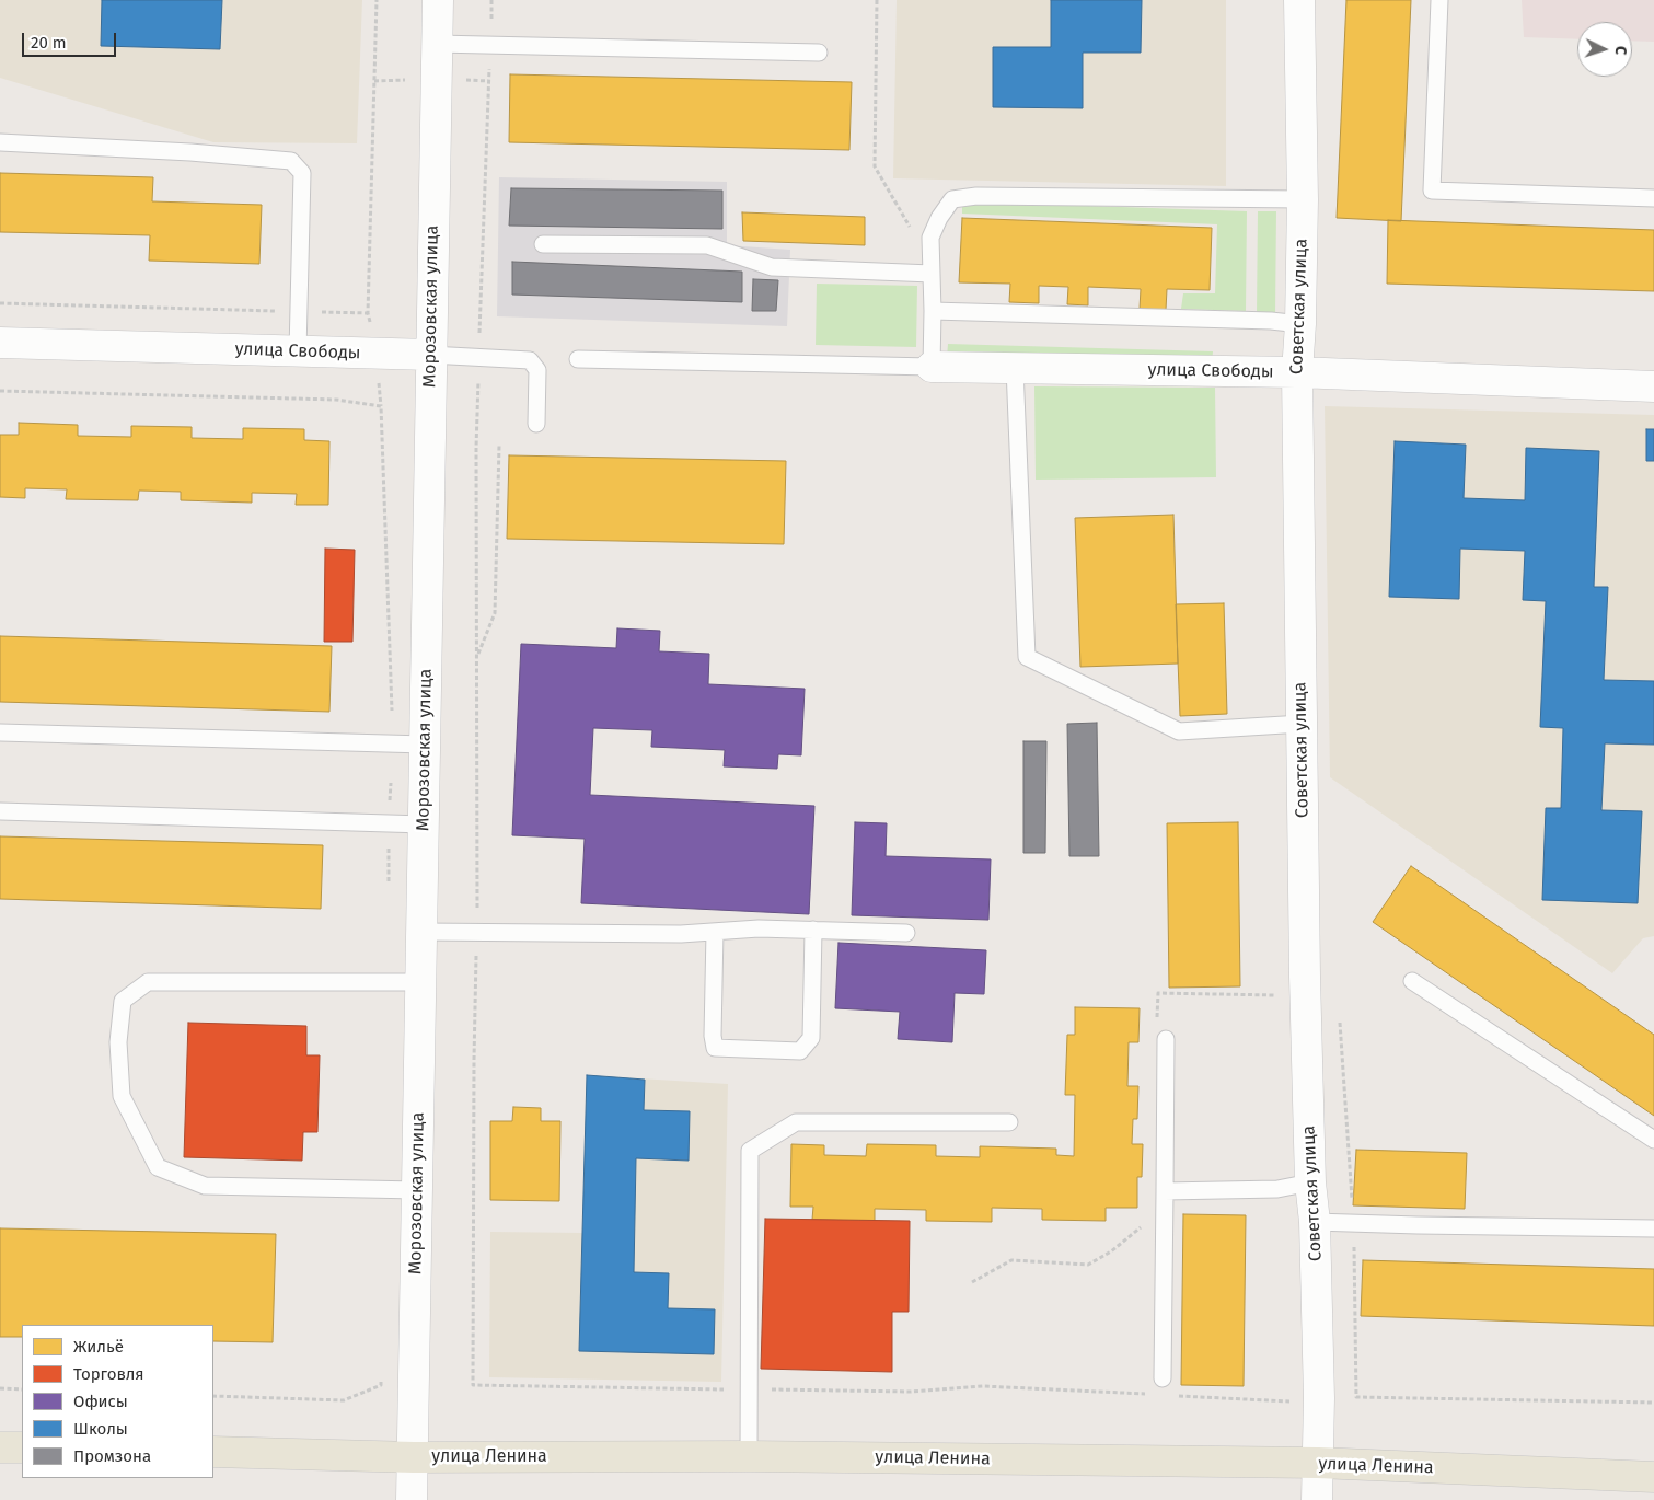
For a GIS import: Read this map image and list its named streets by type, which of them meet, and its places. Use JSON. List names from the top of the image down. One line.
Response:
{"streets":{"main road":["улица Ленина"],"street":["Морозовская улица","Советская улица","улица Свободы"]},"crossings":[["Морозовская улица","улица Свободы"],["Морозовская улица","улица Ленина"],["Советская улица","улица Свободы"],["Советская улица","улица Ленина"]],"legend":["Жильё","Торговля","Офисы","Школы","Промзона"],"scale_bar":"20 m","north":"right"}
